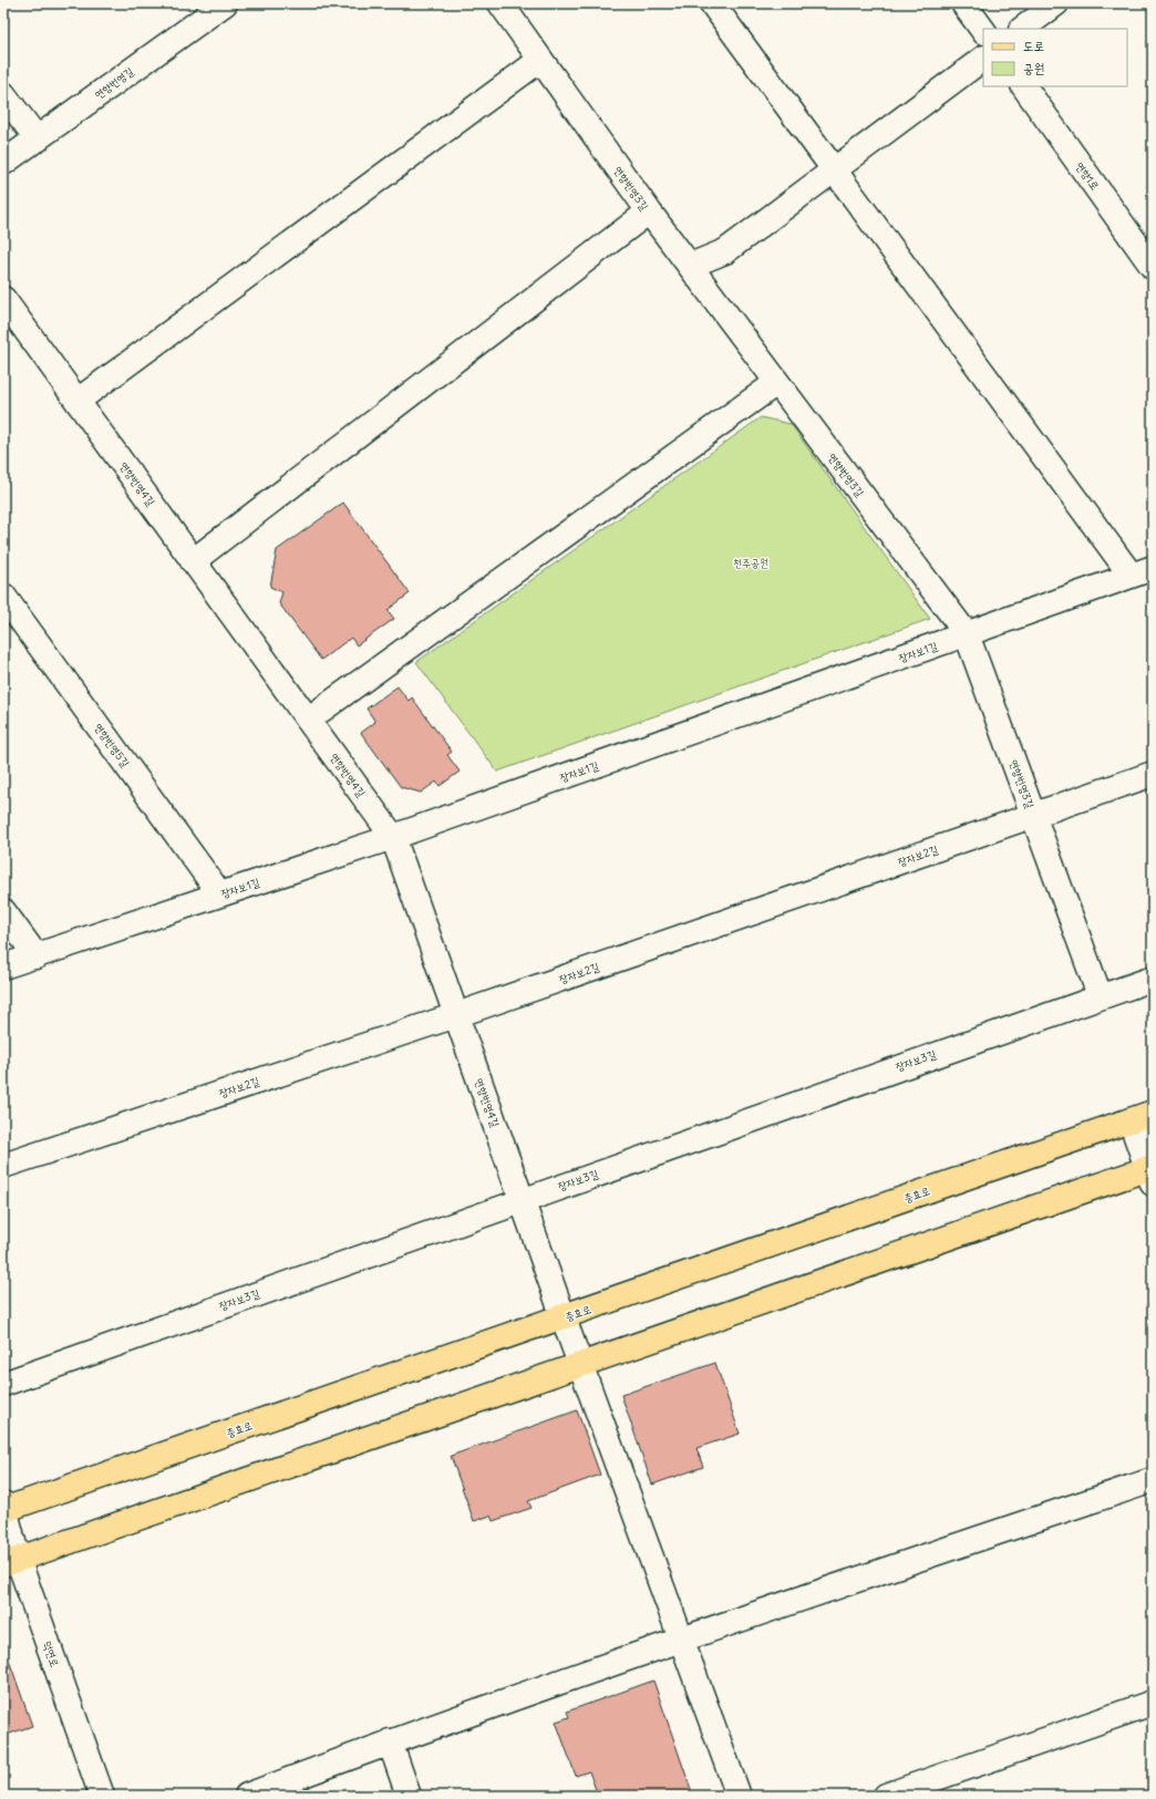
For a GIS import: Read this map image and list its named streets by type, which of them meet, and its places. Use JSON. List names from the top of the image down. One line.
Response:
{"streets":{"main road":["충효로"],"street":["연향번영길","연향1로","연향번영3길","연향번영4길","장자보1길","연향번영5길","장자보2길","장자보3길","덕연로"]},"crossings":[["연향번영3길","장자보1길"],["연향번영3길","장자보2길"],["연향번영3길","장자보3길"],["연향번영4길","장자보1길"],["연향번영4길","장자보2길"],["연향번영4길","장자보3길"],["연향번영4길","충효로"],["장자보1길","연향번영5길"],["충효로","덕연로"]],"parks":["천주공원"],"legend":["도로","공원"]}
